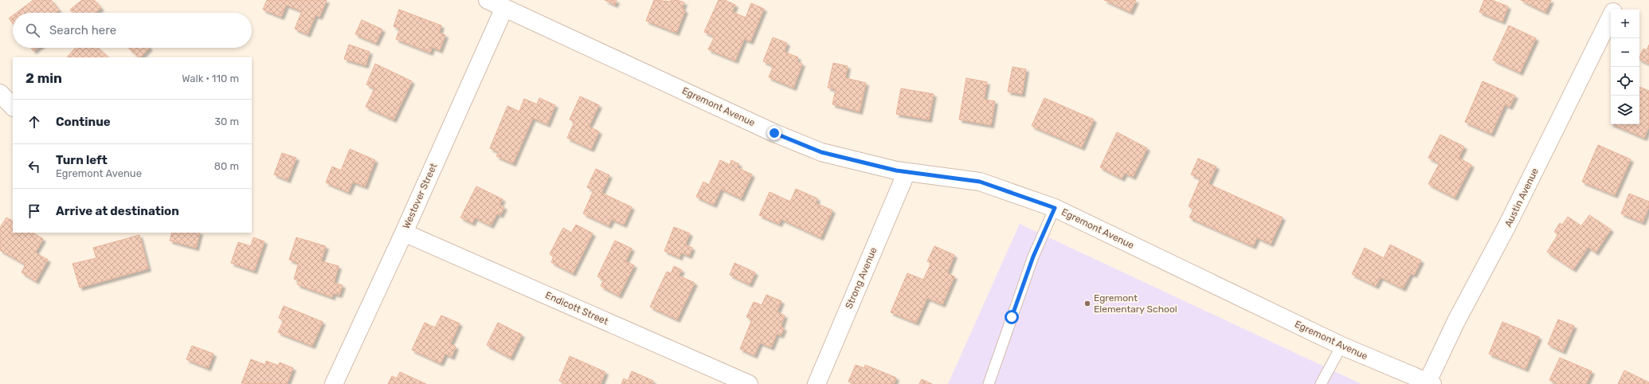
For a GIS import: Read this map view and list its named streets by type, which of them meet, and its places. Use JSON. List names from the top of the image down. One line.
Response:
{"streets":{"street":["Egremont Avenue","Westover Street","Austin Avenue","Strong Avenue","Endicott Street"]},"crossings":[["Egremont Avenue","Westover Street"],["Egremont Avenue","Austin Avenue"],["Egremont Avenue","Strong Avenue"],["Westover Street","Endicott Street"]],"places":["Egremont Elementary School"],"page":{"map_buttons":["+","−"],"search":"Search here","heading":["2 min","Walk · 110 m"],"list":[["Continue","30 m"],["Turn left","Egremont Avenue","80 m"],"Arrive at destination"]}}
